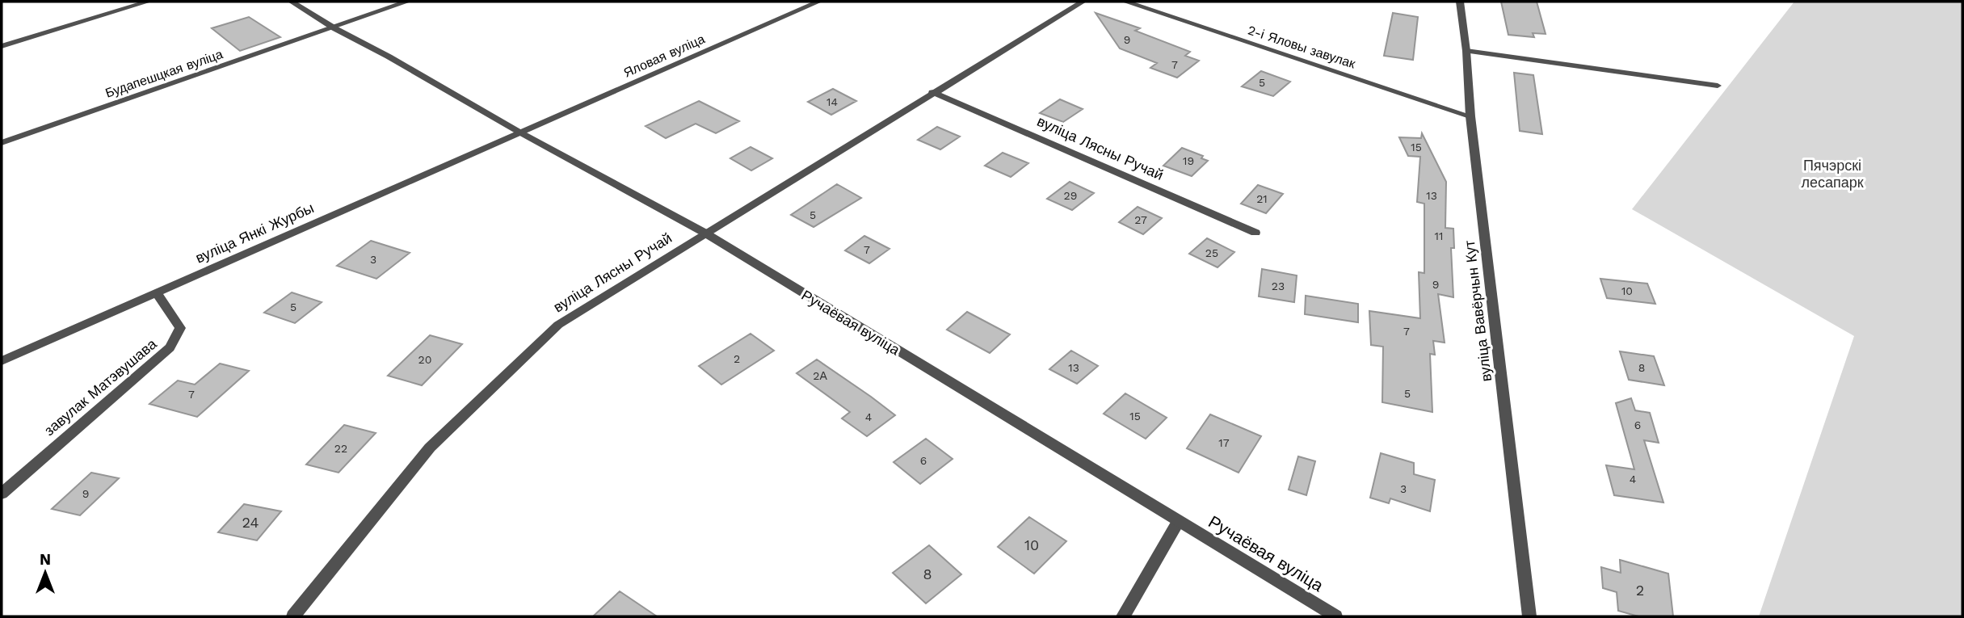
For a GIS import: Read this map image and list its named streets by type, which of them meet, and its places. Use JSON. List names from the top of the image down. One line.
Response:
{"streets":{"street":["2-і Яловы завулак","Яловая вуліца","Будапешцкая вуліца","вуліца Лясны Ручай","вуліца Янкі Журбы","вуліца Вавёрчын Кут","Ручаёвая вуліца","завулак Матэвушава"]},"crossings":[["2-і Яловы завулак","вуліца Вавёрчын Кут"],["Яловая вуліца","вуліца Янкі Журбы"],["Яловая вуліца","Ручаёвая вуліца"],["Будапешцкая вуліца","Ручаёвая вуліца"],["вуліца Лясны Ручай","Ручаёвая вуліца"],["вуліца Янкі Журбы","Ручаёвая вуліца"],["вуліца Янкі Журбы","завулак Матэвушава"]],"parks":["Пячэрскі лесапарк"],"house_numbers":["9","7","5","14","15","19","29","13","21","5","27","11","7","25","3","9","23","10","5","7","2","20","13","8","2А","5","7","15","4","6","17","22","6","4","3","9","24","10","8","2"],"north":"top"}
